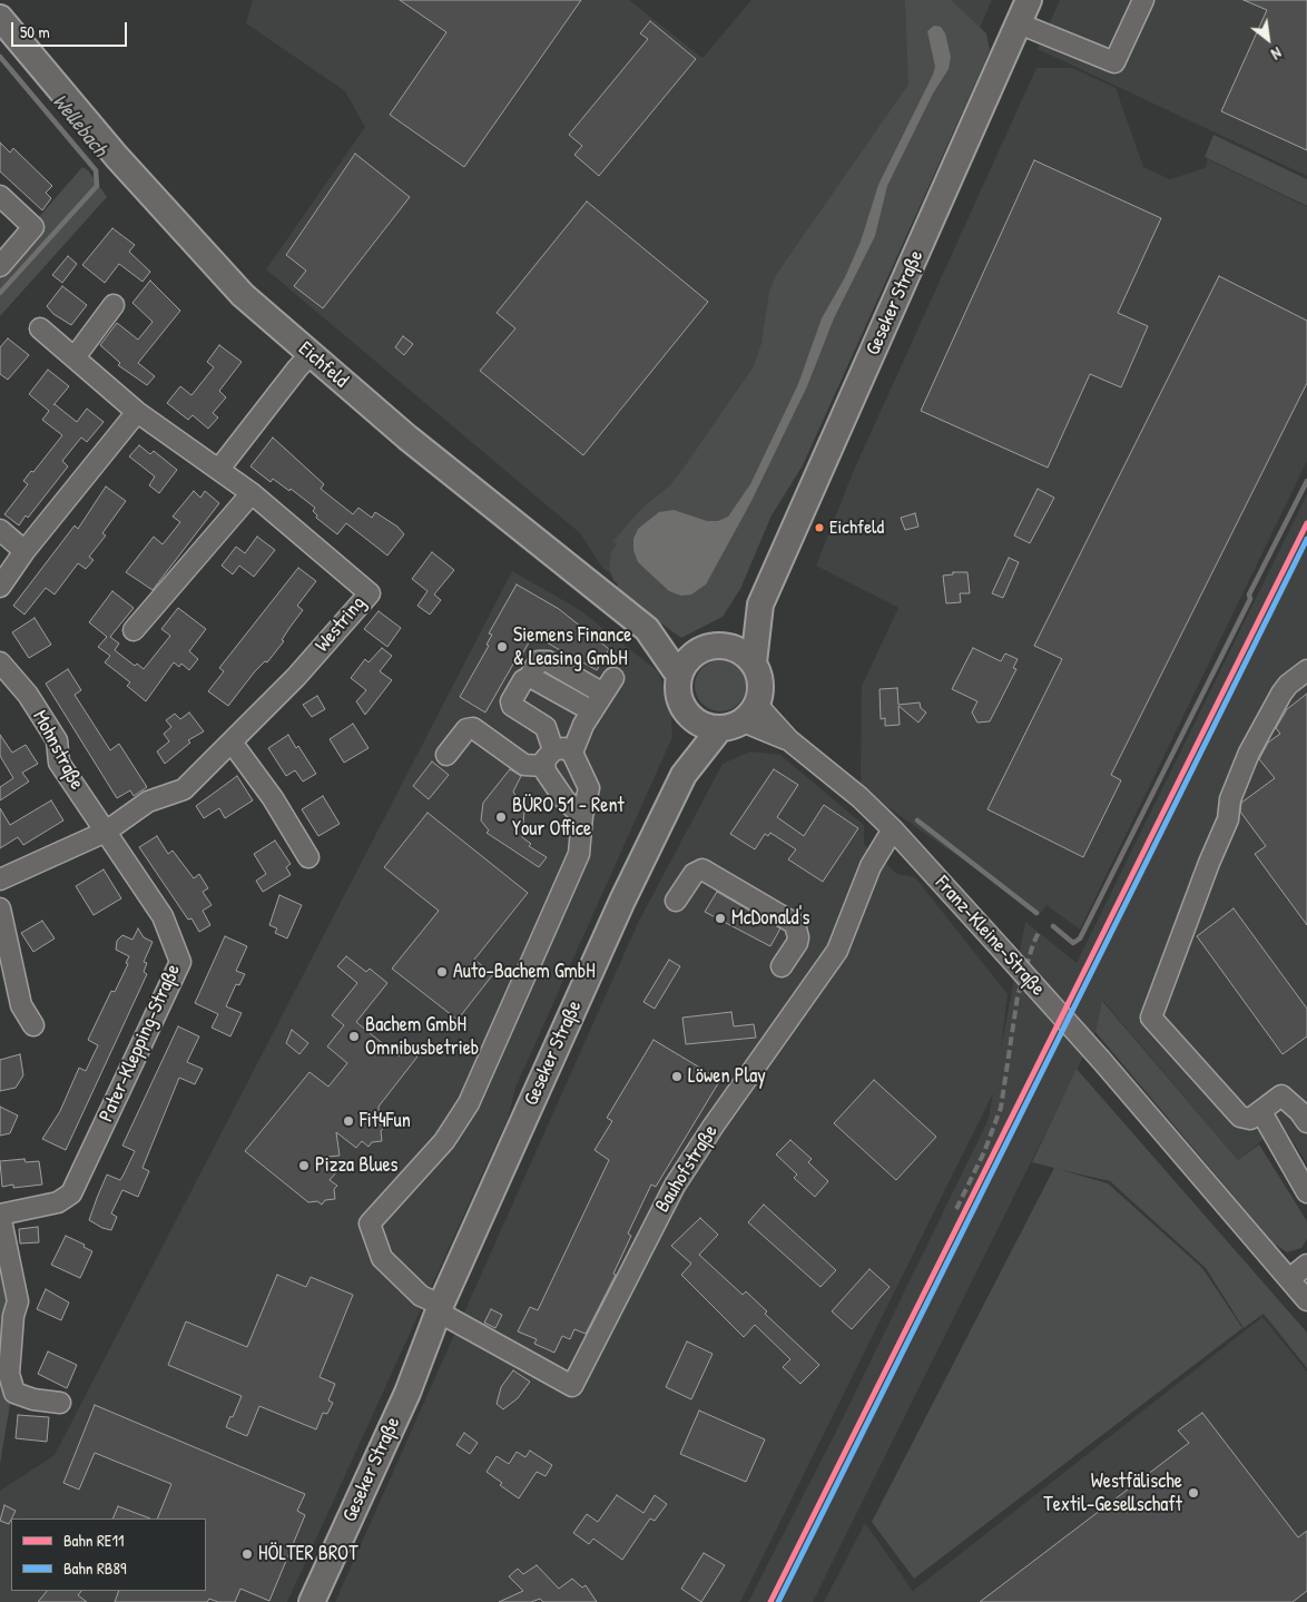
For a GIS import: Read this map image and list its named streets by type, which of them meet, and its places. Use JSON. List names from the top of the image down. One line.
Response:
{"streets":{"main road":["Geseker Straße","Eichfeld"],"street":["Westring","Mohnstraße","Franz-Kleine-Straße","Pater-Klepping-Straße","Bauhofstraße"]},"crossings":[["Geseker Straße","Eichfeld"],["Geseker Straße","Franz-Kleine-Straße"],["Geseker Straße","Bauhofstraße"],["Eichfeld","Franz-Kleine-Straße"],["Westring","Mohnstraße"],["Westring","Pater-Klepping-Straße"],["Mohnstraße","Pater-Klepping-Straße"],["Franz-Kleine-Straße","Bauhofstraße"]],"water":["Wellebach"],"places":["Eichfeld","Siemens Finance & Leasing GmbH","BÜRO 51 - Rent Your Office","McDonald's","Auto-Bachem GmbH","Bachem GmbH Omnibusbetrieb","Löwen Play","Fit4Fun","Pizza Blues","Westfälische Textil-Gesellschaft","HÖLTER BROT"],"lines":["rail line RE11","rail line RB89"],"legend":["Bahn RE11","Bahn RB89"],"scale_bar":"50 m","north":"bottom right"}
